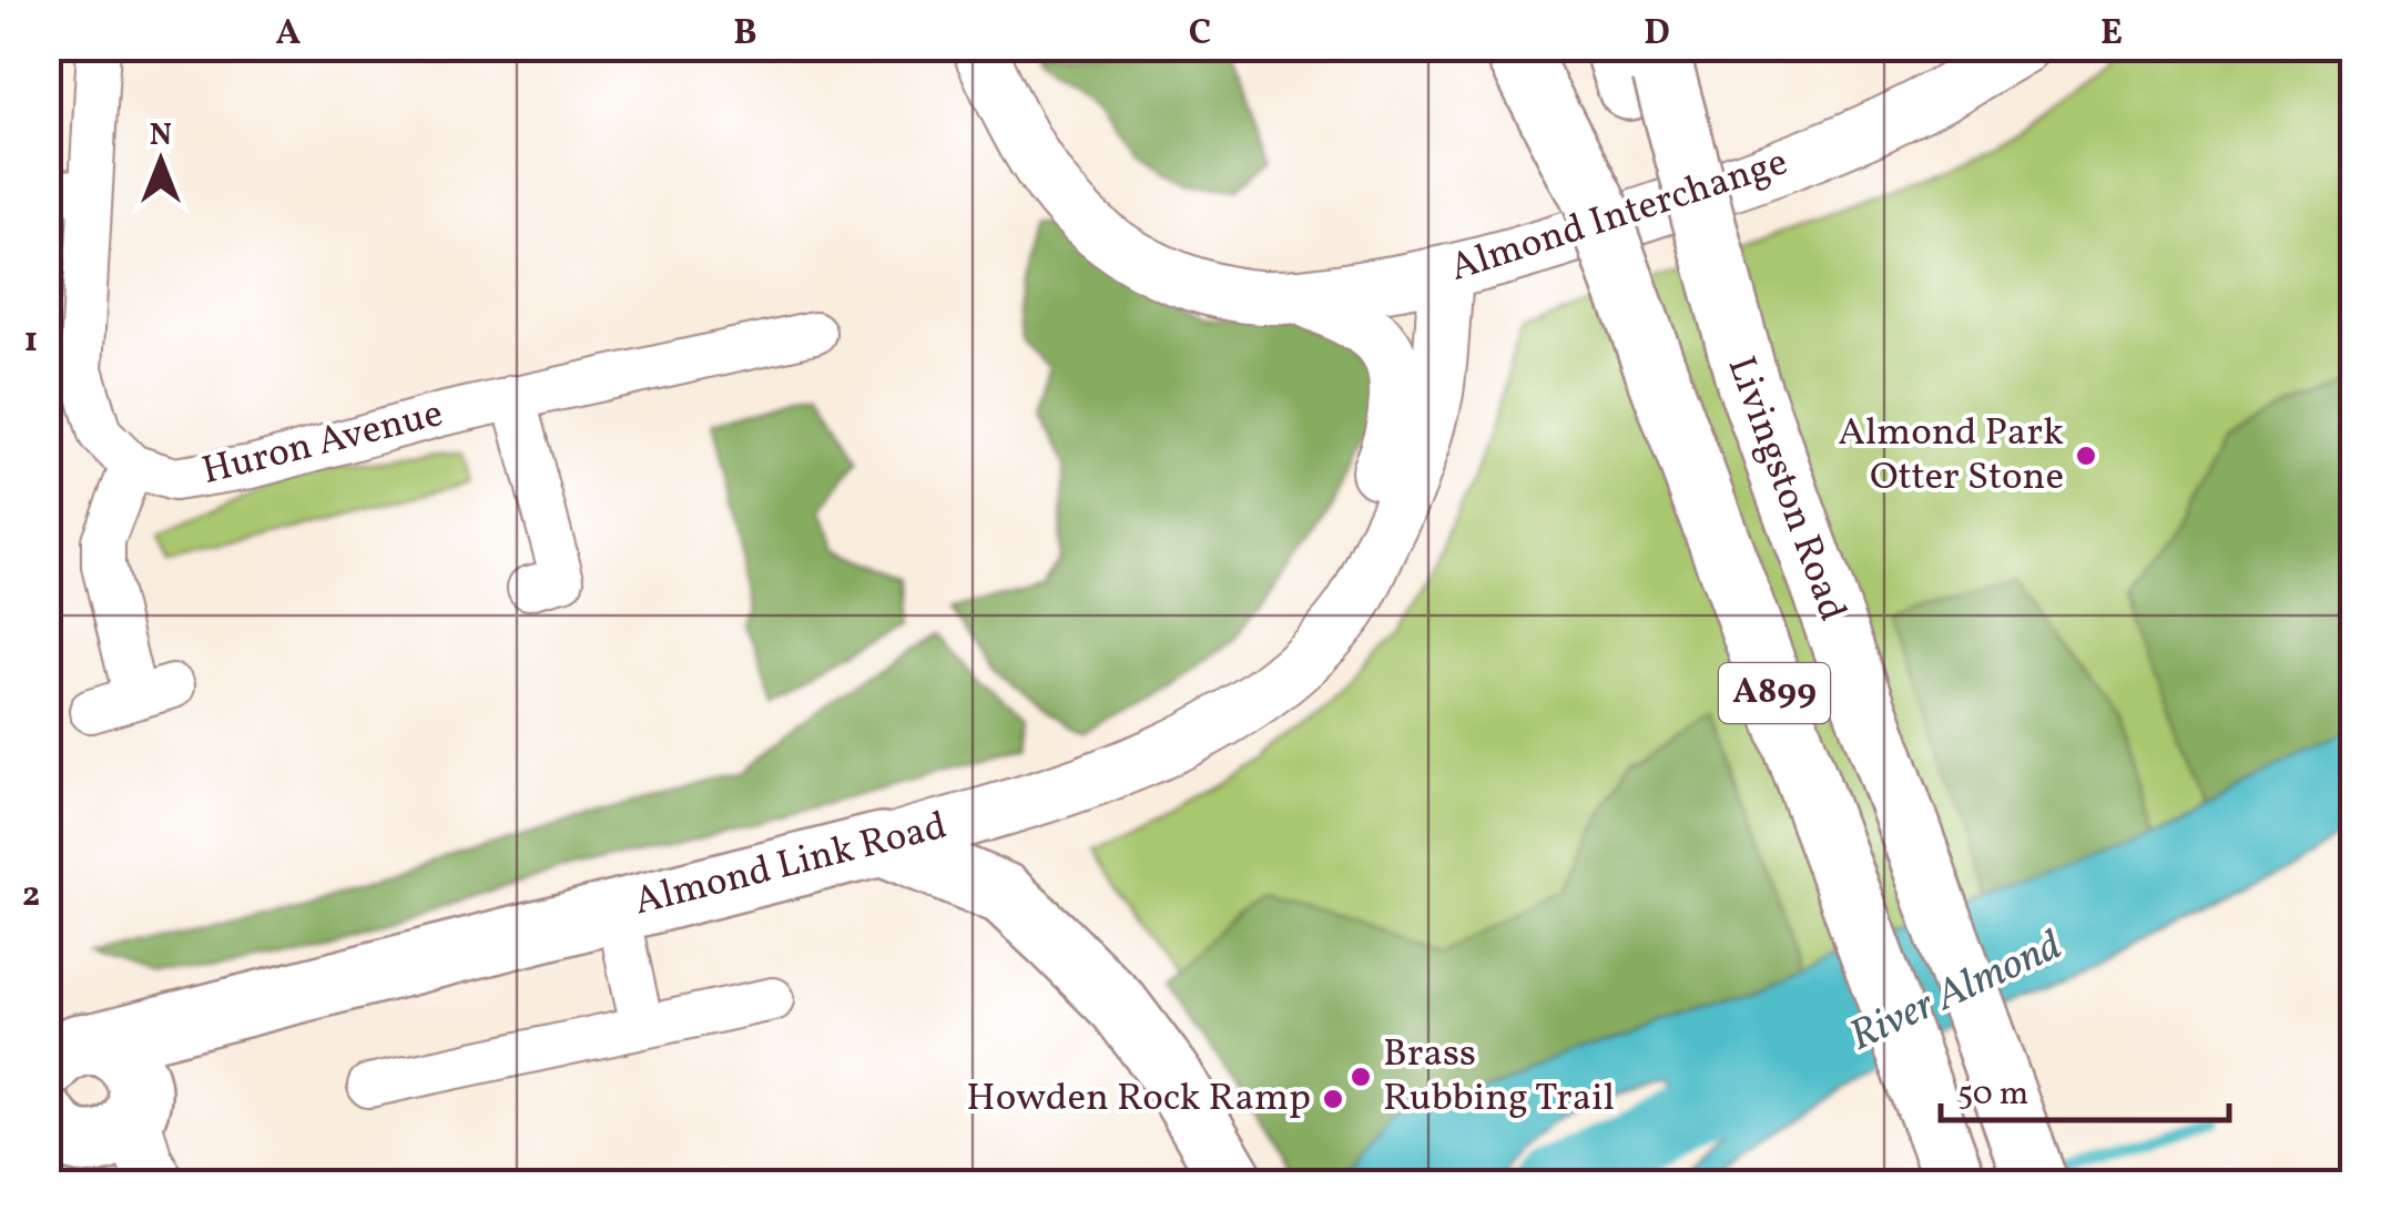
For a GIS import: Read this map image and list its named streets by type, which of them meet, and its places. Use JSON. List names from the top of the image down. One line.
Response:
{"streets":{"main road":["Livingston Road","A899","Almond Link Road"],"street":["Almond Interchange","Huron Avenue"]},"crossings":[["Almond Interchange","Almond Link Road"]],"water":["River Almond"],"places":["Almond Park Otter Stone","Brass Rubbing Trail","Howden Rock Ramp"],"scale_bar":"50 m","north":"top","grid":{"columns":["A","B","C","D","E"],"rows":["1","2"]}}
